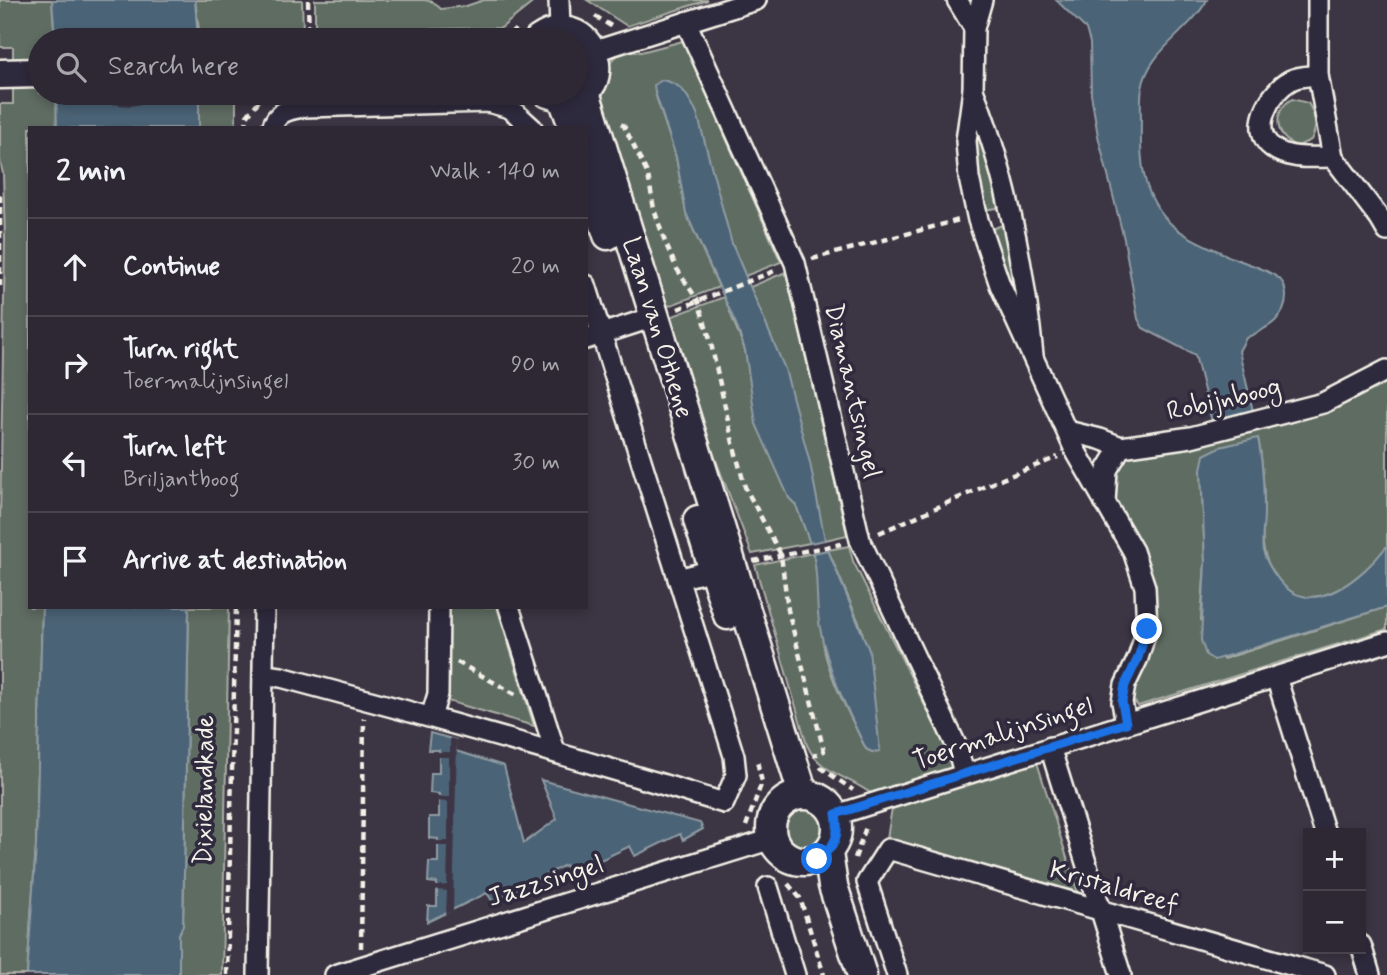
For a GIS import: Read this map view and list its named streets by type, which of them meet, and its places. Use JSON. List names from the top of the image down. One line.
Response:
{"streets":{"street":["Laan van Othene","Diamantsingel","Robijnboog","Toermalijnsingel","Jazzsingel","Kristaldreef"],"path":["Dixielandkade"]},"crossings":[["Laan van Othene","Toermalijnsingel"],["Laan van Othene","Jazzsingel"],["Diamantsingel","Toermalijnsingel"],["Toermalijnsingel","Jazzsingel"]],"page":{"search":"Search here","heading":["2 min","Walk · 140 m"],"list":[["Continue","20 m"],["Turn right","Toermalijnsingel","90 m"],["Turn left","Briljantboog","30 m"],"Arrive at destination"],"map_buttons":["+","−"]}}
